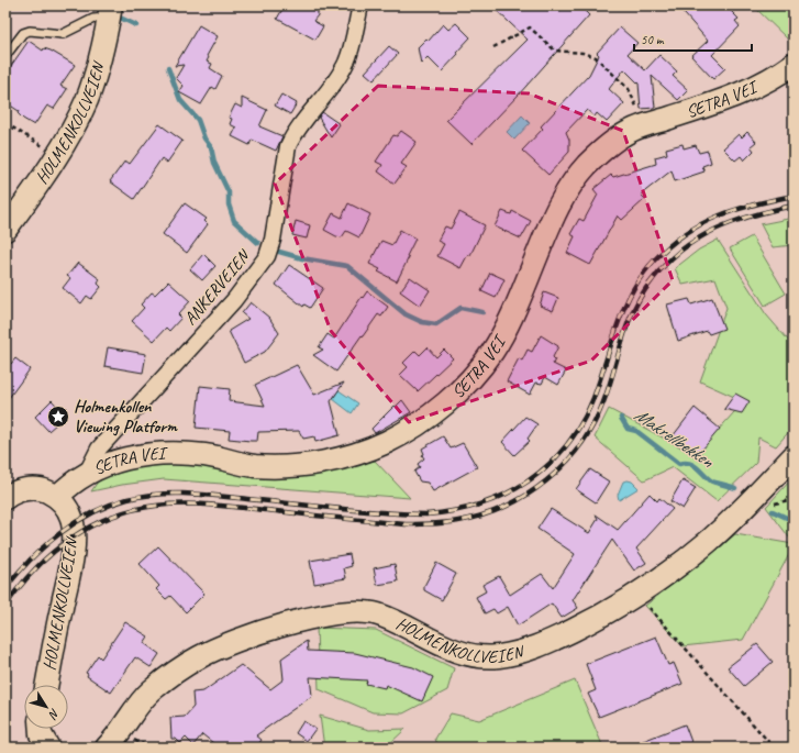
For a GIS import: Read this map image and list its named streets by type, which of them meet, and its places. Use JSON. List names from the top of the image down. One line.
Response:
{"streets":{"main road":["SETRA VEI","HOLMENKOLLVEIEN"],"street":["ANKERVEIEN"]},"crossings":[["SETRA VEI","HOLMENKOLLVEIEN"],["SETRA VEI","ANKERVEIEN"]],"water":["Makrellbekken"],"places":{"place":["Holmenkollen Viewing Platform"]},"scale_bar":"50 m","north":"bottom right"}
